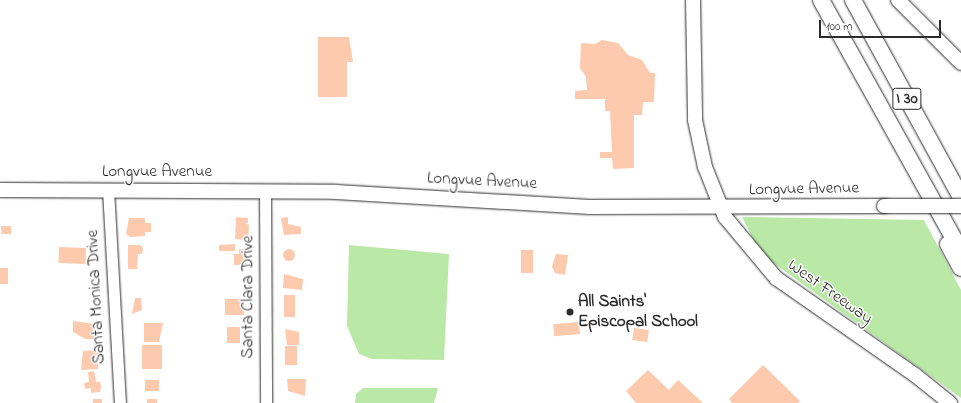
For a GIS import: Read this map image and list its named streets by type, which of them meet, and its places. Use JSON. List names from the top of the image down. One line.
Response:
{"streets":{"highway":["I 30"],"main road":["Longvue Avenue","West Freeway"],"street":["Santa Monica Drive","Santa Clara Drive"]},"crossings":[["Longvue Avenue","West Freeway"],["Longvue Avenue","Santa Monica Drive"],["Longvue Avenue","Santa Clara Drive"]],"places":["All Saints' Episcopal School"],"scale_bar":"100 m"}
